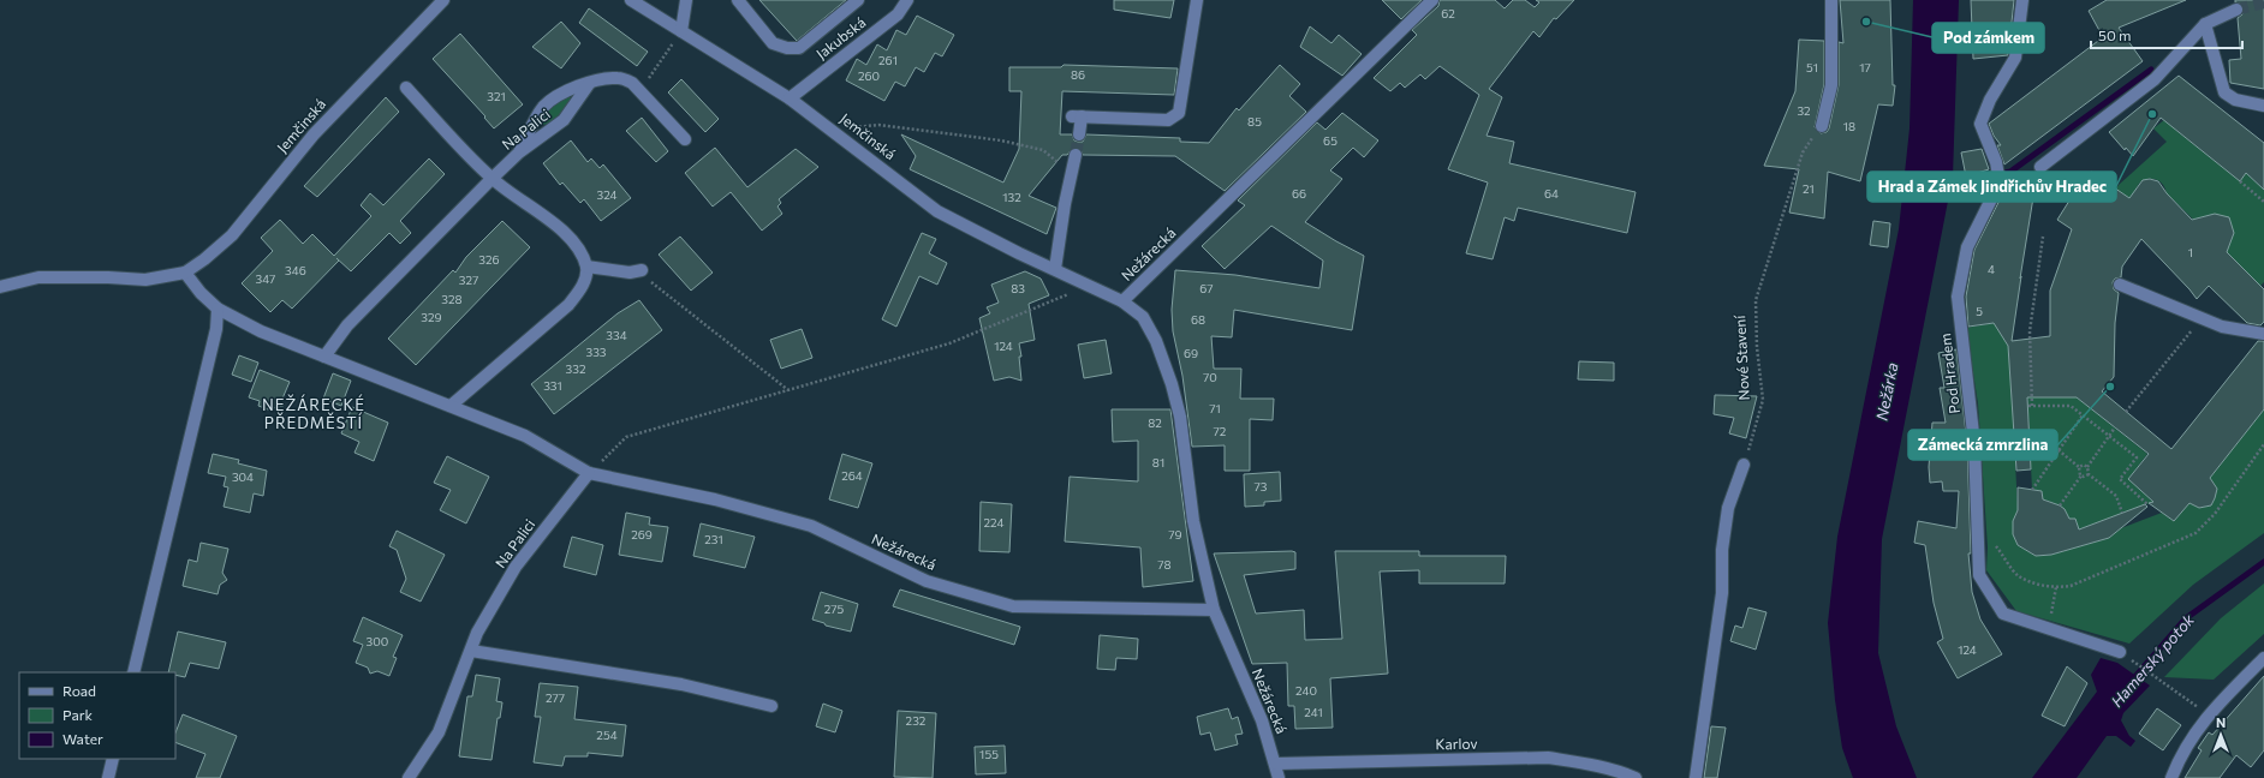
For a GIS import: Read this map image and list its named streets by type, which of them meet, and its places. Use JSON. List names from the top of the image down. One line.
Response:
{"streets":{"street":["Jakubská","Jemčinská","Na Palici","Nežárecká","Pod Hradem","Karlov"],"path":["Nové Stavení"]},"crossings":[["Jakubská","Jemčinská"],["Jemčinská","Nežárecká"],["Na Palici","Nežárecká"],["Nežárecká","Karlov"]],"districts":["NEŽÁRECKÉ PŘEDMĚSTÍ"],"water":["Nežárka","Hamerský potok"],"places":["Pod zámkem","Hrad a Zámek Jindřichův Hradec","Zámecká zmrzlina"],"house_numbers":["62","261","51","17","86","260","321","32","85","18","65","21","66","64","324","132","1","326","4","346","347","327","83","67","328","5","329","68","334","124","333","69","332","70","331","71","82","72","81","264","304","73","224","269","79","231","78","275","300","124","240","277","241","232","254","155"],"legend":["Road","Park","Water"],"scale_bar":"50 m","north":"top"}
